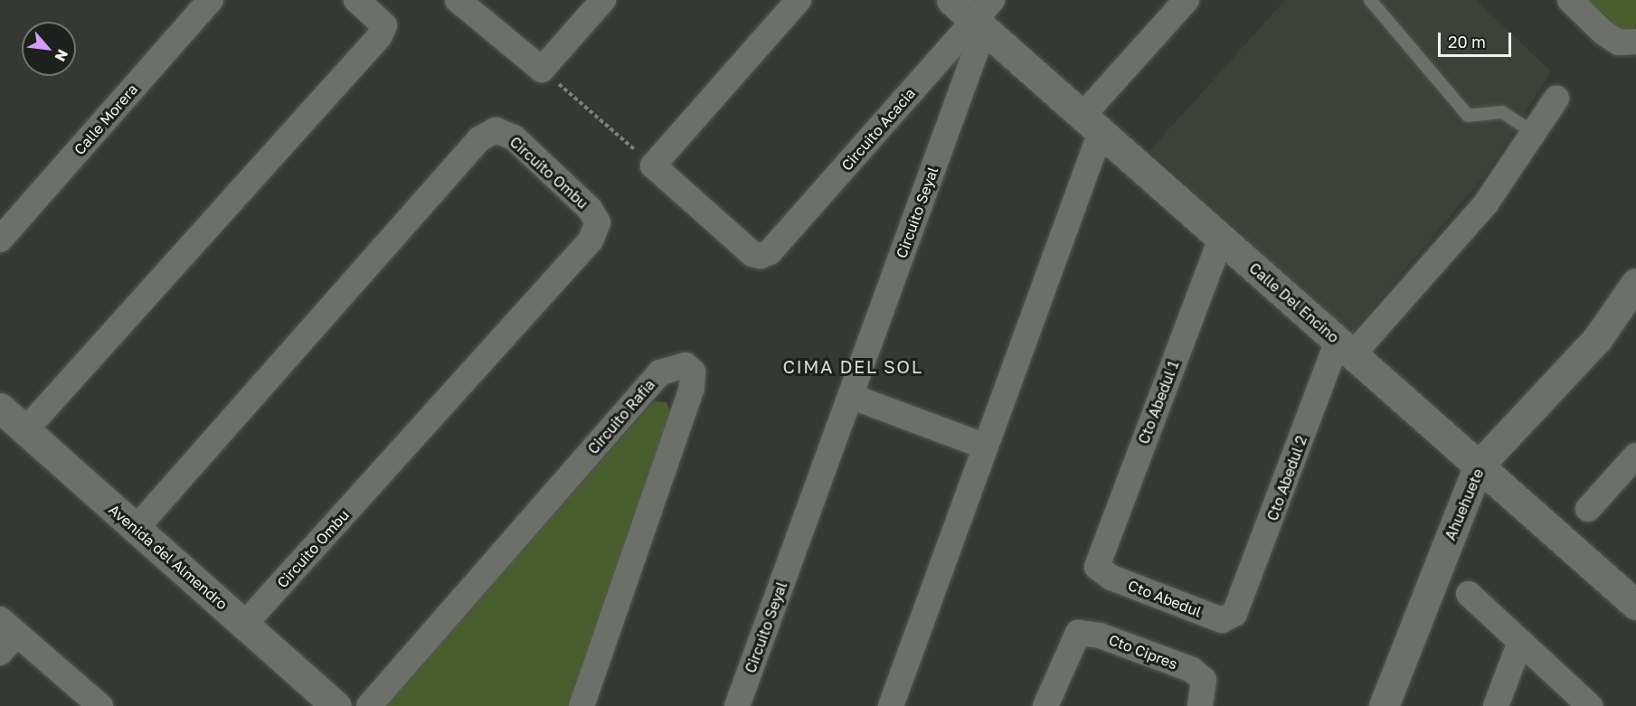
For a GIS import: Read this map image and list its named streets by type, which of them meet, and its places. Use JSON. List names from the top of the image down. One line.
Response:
{"streets":{"street":["Calle Morera","Circuito Acacia","Circuito Ombu","Circuito Seyal","Calle Del Encino","Cto Abedul 1","Circuito Rafia","Cto Abedul 2","Ahuehuete","Avenida del Almendro","Cto Abedul","Cto Cipres"]},"crossings":[["Circuito Acacia","Circuito Seyal"],["Circuito Acacia","Calle Del Encino"],["Circuito Ombu","Avenida del Almendro"],["Circuito Seyal","Calle Del Encino"],["Calle Del Encino","Cto Abedul 1"],["Calle Del Encino","Cto Abedul 2"],["Calle Del Encino","Ahuehuete"],["Cto Abedul 1","Cto Abedul"],["Cto Abedul 2","Cto Abedul"]],"districts":["CIMA DEL SOL"],"scale_bar":"20 m","north":"bottom right"}
